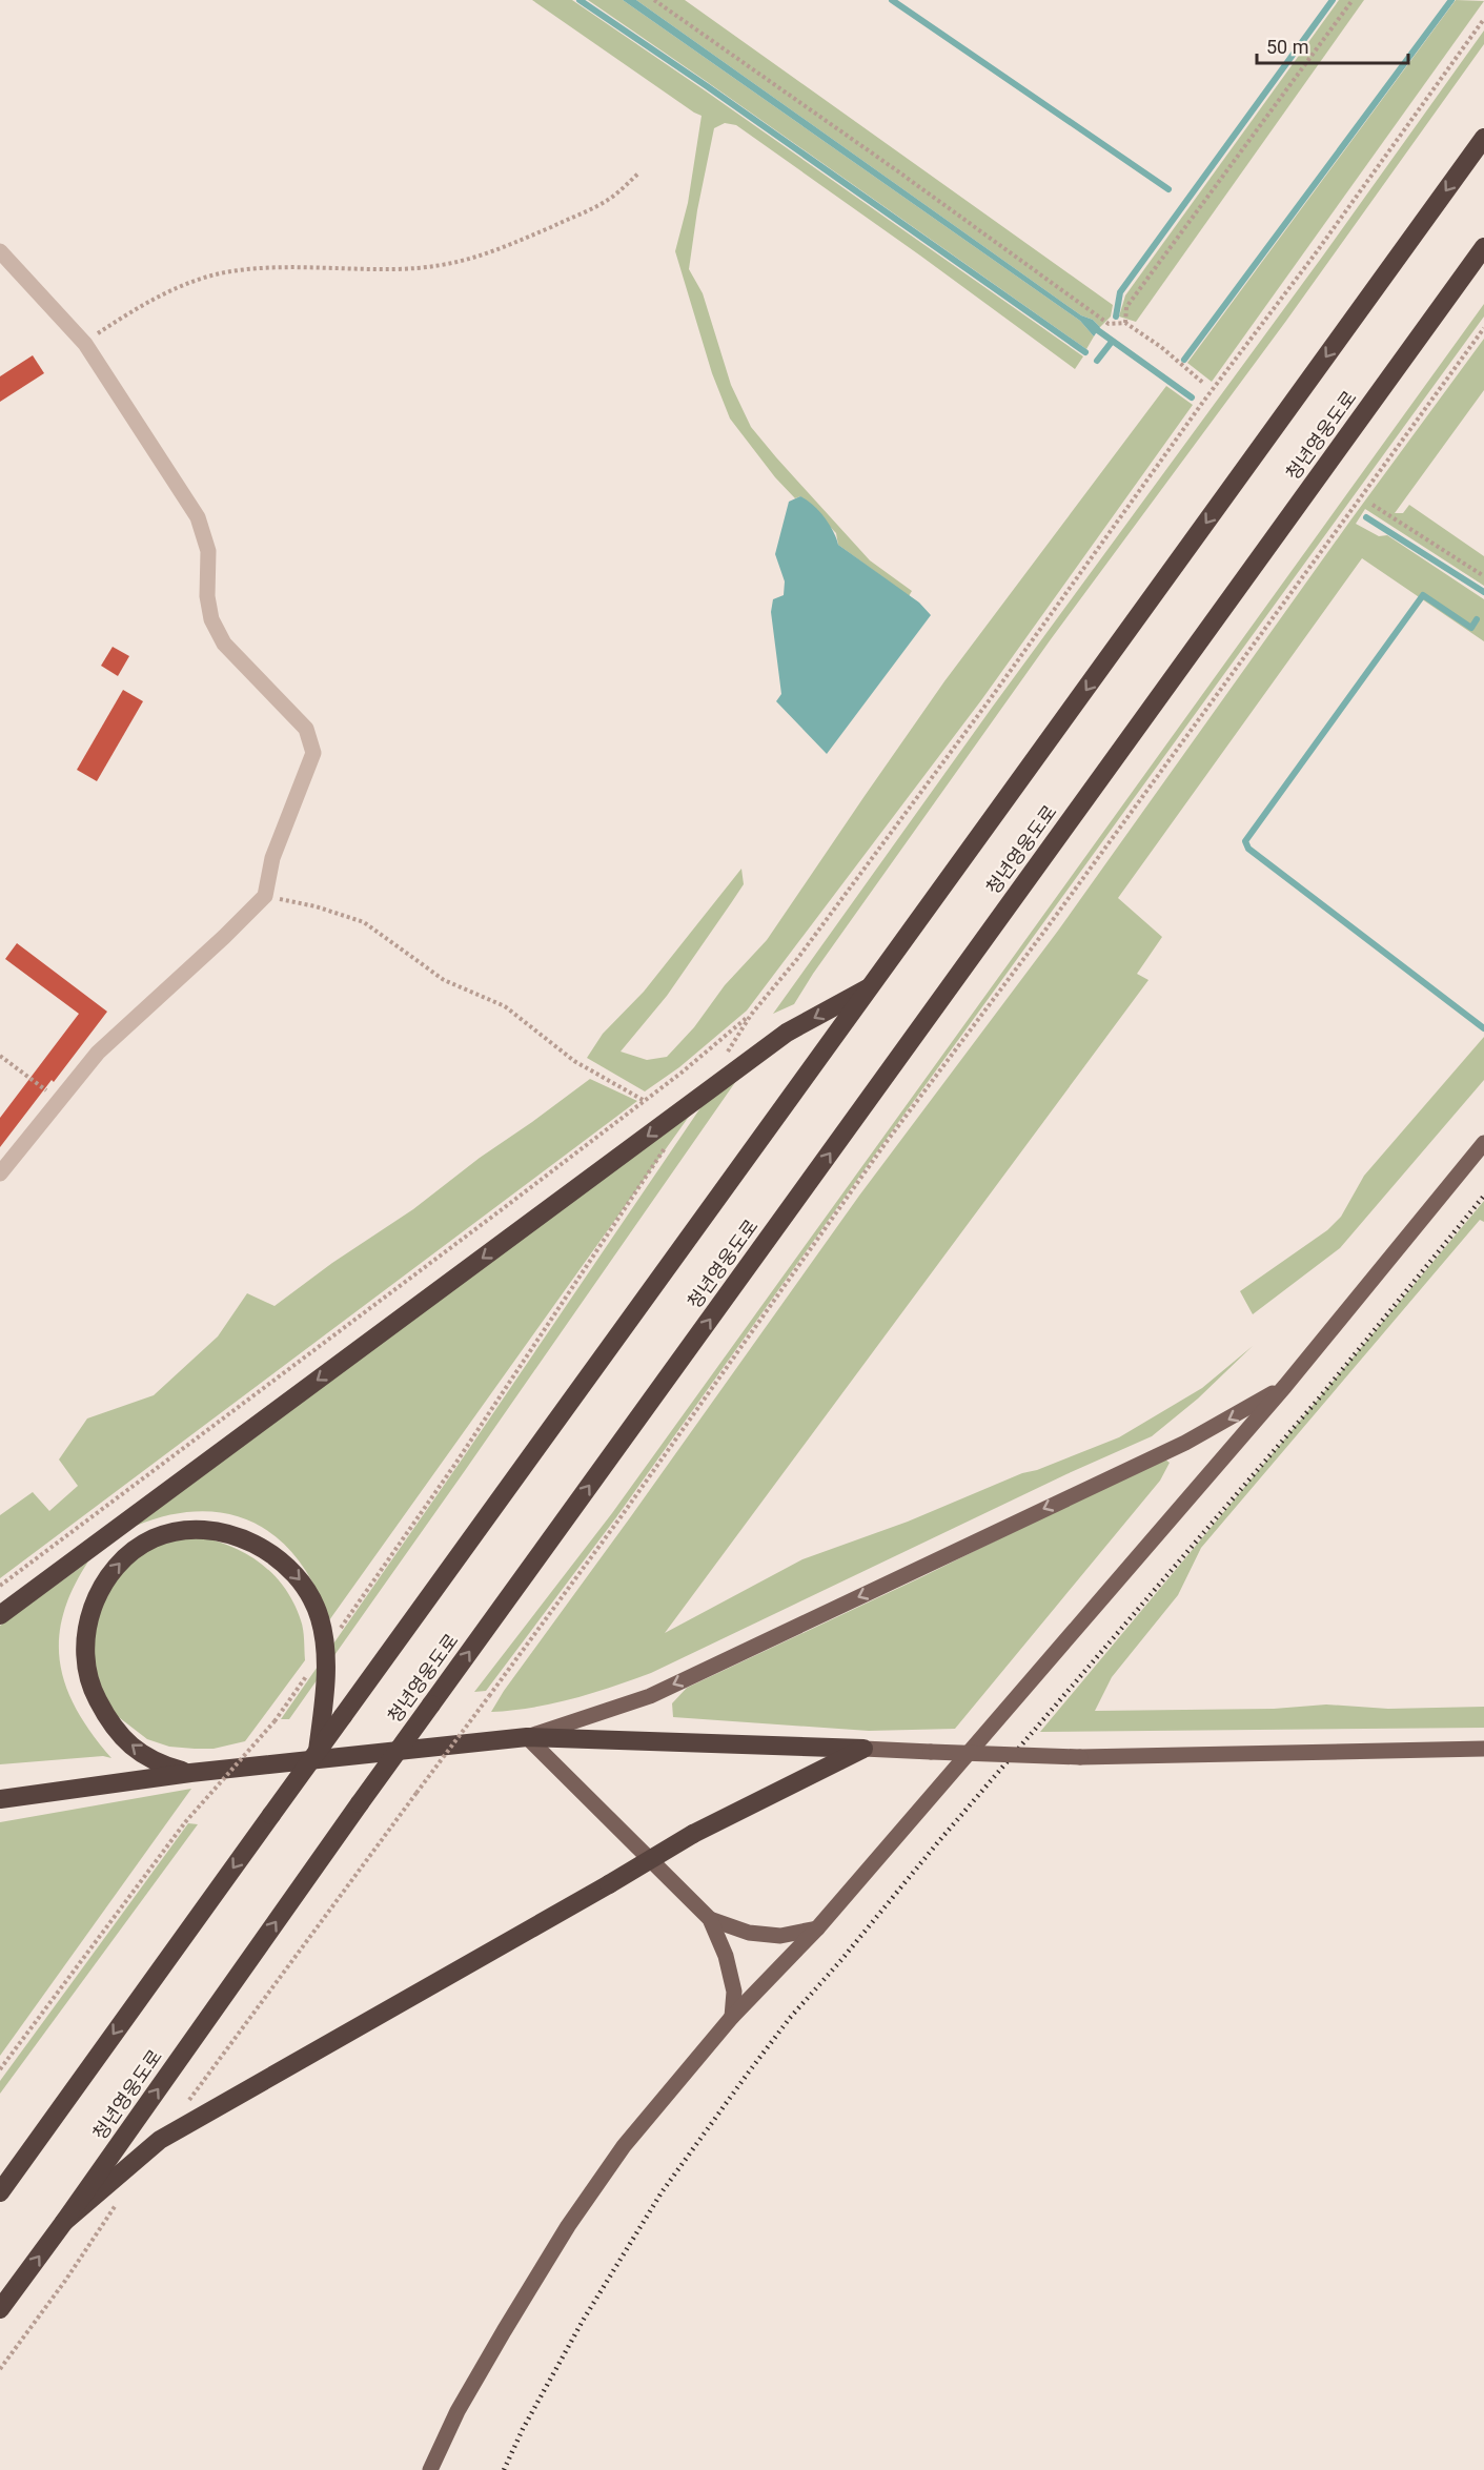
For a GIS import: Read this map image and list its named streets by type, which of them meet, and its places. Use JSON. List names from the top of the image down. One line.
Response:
{"streets":{"highway":["청년영웅도로"]},"scale_bar":"50 m"}
